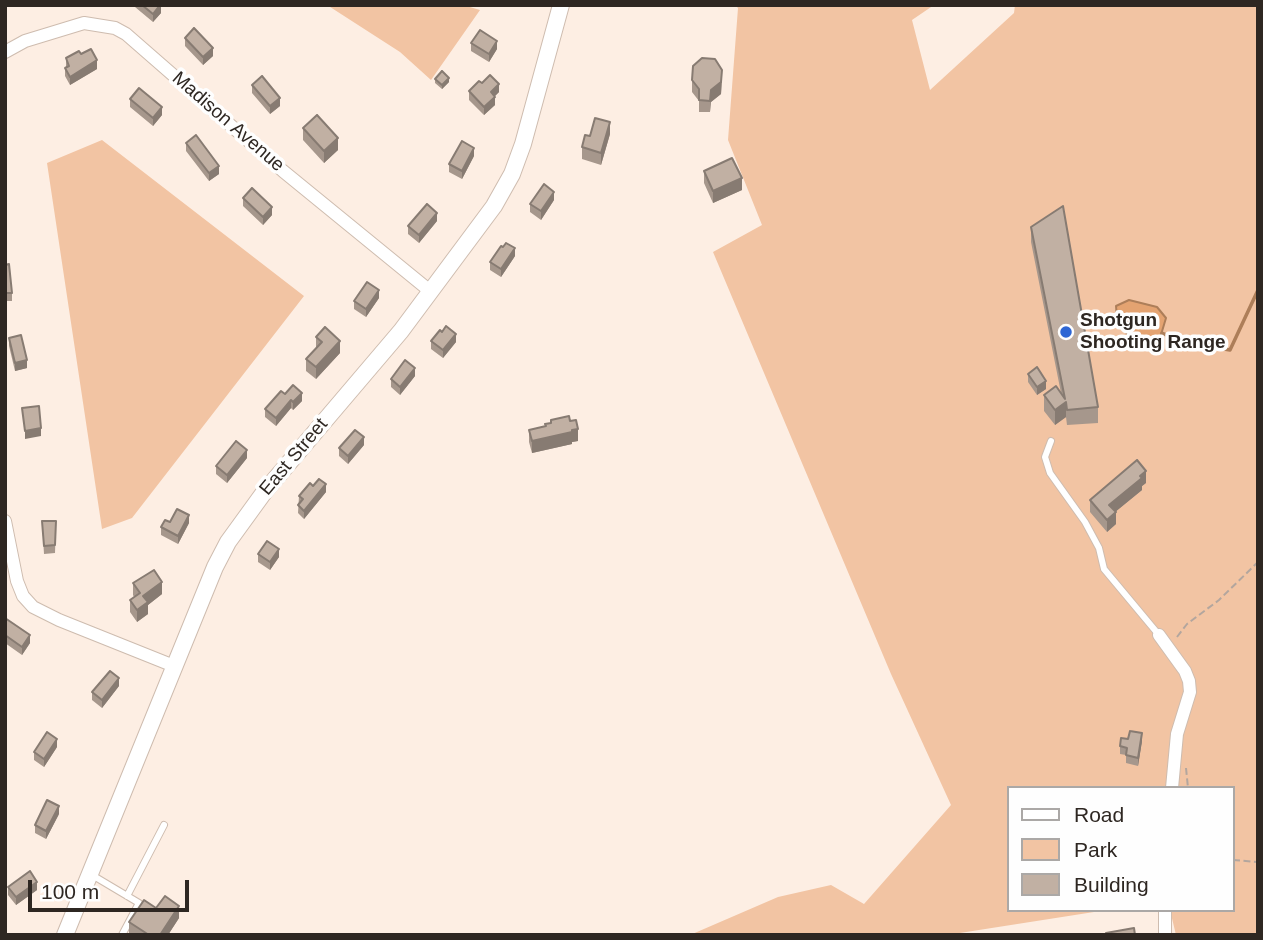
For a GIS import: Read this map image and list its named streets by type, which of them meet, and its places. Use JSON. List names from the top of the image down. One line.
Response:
{"streets":{"street":["Madison Avenue","East Street"]},"crossings":[["Madison Avenue","East Street"]],"places":["Shotgun Shooting Range"],"legend":["Road","Park","Building"],"scale_bar":"100 m"}
